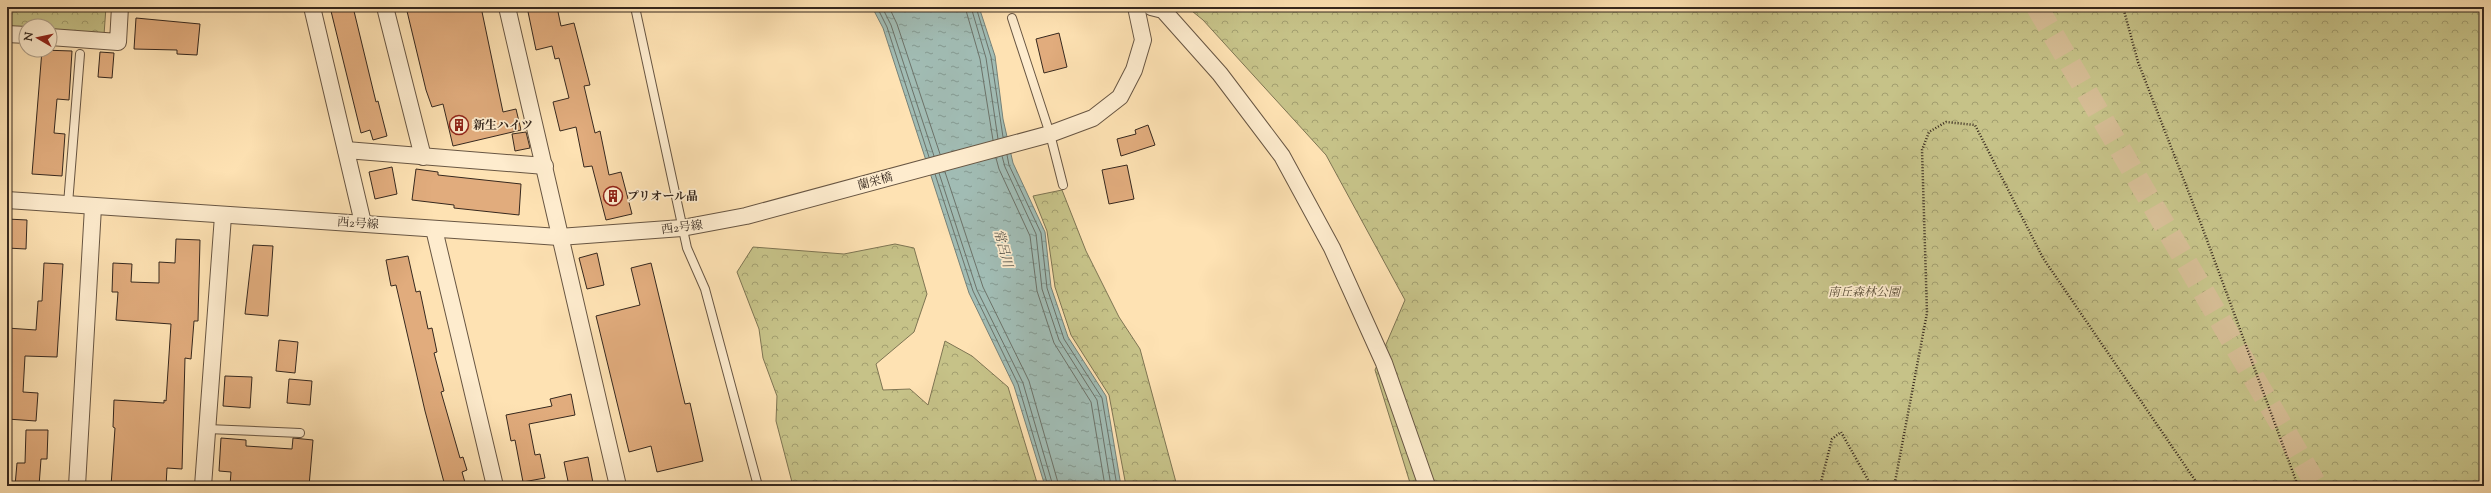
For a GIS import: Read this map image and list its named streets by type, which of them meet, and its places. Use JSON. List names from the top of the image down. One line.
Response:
{"streets":{"street":["蘭栄橋","西2号線"]},"crossings":[["蘭栄橋","西2号線"]],"water":["常呂川"],"parks":["南丘森林公園"],"places":{"building":["新生ハイツ","プリオール晶"]},"north":"left"}
